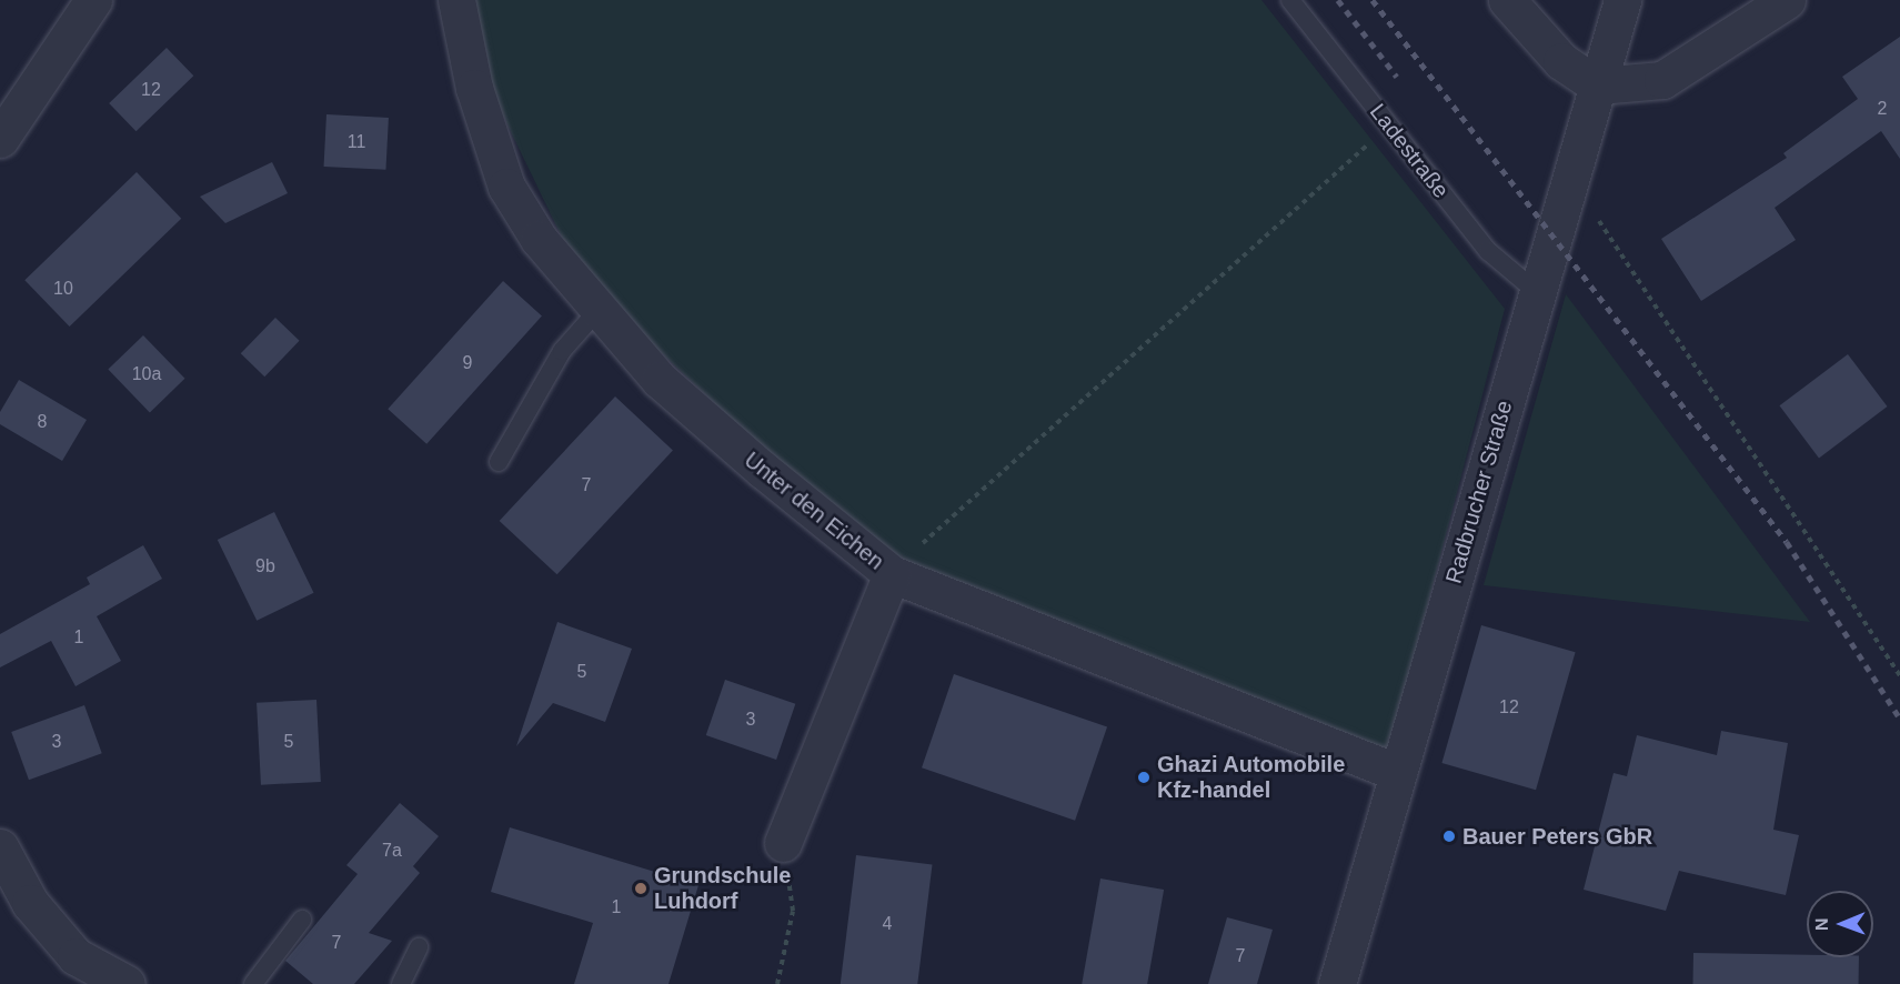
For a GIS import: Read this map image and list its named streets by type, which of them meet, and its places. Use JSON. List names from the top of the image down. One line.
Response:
{"streets":{"street":["Radbrucher Straße","Unter den Eichen"],"lane":["Ladestraße"]},"crossings":[["Ladestraße","Radbrucher Straße"],["Radbrucher Straße","Unter den Eichen"]],"places":["Ghazi Automobile Kfz-handel","Bauer Peters GbR","Grundschule Luhdorf"],"house_numbers":["12","2","11","10","9","10a","8","7","9b","1","5","12","3","3","5","7a","1","4","7","7"],"north":"left"}
